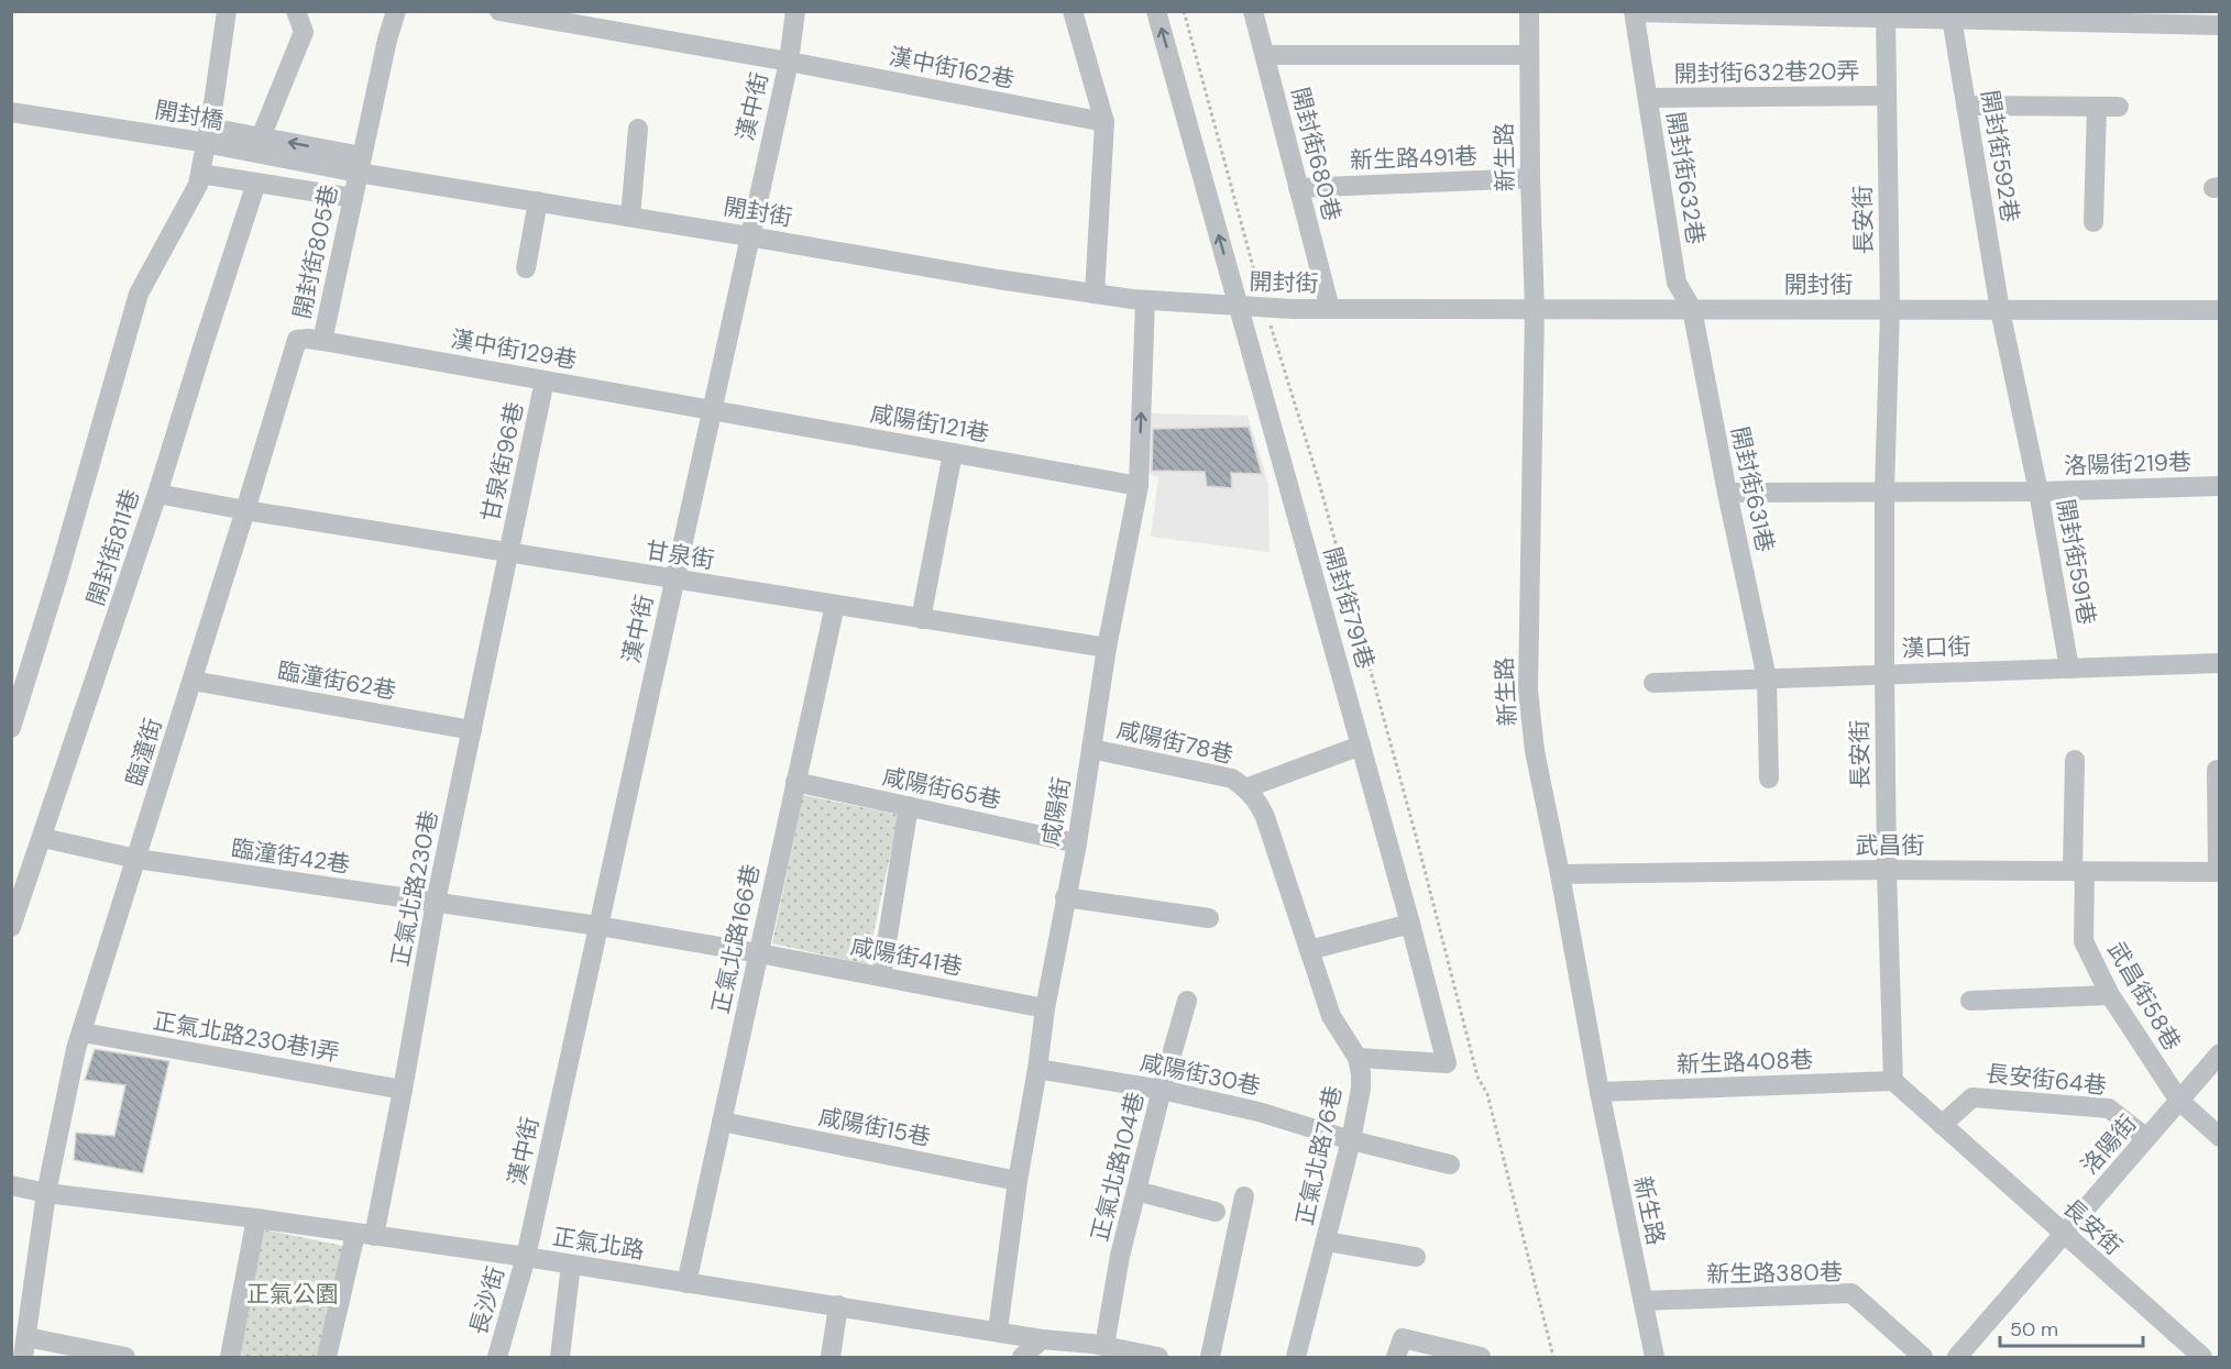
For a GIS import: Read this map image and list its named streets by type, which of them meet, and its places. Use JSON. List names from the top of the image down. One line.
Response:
{"streets":{"street":["漢中街162巷","開封街632巷20弄","漢中街","開封橋","開封街680巷","開封街592巷","新生路","新生路491巷","開封街632巷","開封街","長安街","開封街805巷","漢中街129巷","咸陽街121巷","甘泉街96巷","洛陽街219巷","開封街631巷","開封街811巷","甘泉街","開封街591巷","開封街791巷","漢口街","臨潼街62巷","咸陽街78巷","臨潼街","咸陽街65巷","咸陽街","武昌街","臨潼街42巷","正氣北路230巷","正氣北路166巷","咸陽街41巷","武昌街58巷","正氣北路230巷1弄","新生路408巷","咸陽街30巷","長安街64巷","咸陽街15巷","洛陽街","正氣北路76巷","正氣北路104巷","正氣北路","新生路380巷","長沙街"]},"crossings":[["漢中街162巷","漢中街"],["開封街632巷20弄","開封街632巷"],["開封街632巷20弄","長安街"],["漢中街","開封街"],["漢中街","漢中街129巷"],["漢中街","咸陽街121巷"],["漢中街","甘泉街"],["漢中街","臨潼街42巷"],["漢中街","咸陽街41巷"],["漢中街","正氣北路"],["漢中街","長沙街"],["開封橋","開封街"],["開封橋","開封街805巷"],["開封街680巷","新生路491巷"],["開封街680巷","開封街"],["開封街592巷","開封街"],["開封街592巷","開封街591巷"],["新生路","新生路491巷"],["新生路","開封街"],["新生路","武昌街"],["新生路","新生路408巷"],["新生路","新生路380巷"],["開封街632巷","開封街"],["開封街632巷","開封街631巷"],["開封街","長安街"],["開封街","開封街805巷"],["開封街","開封街631巷"],["開封街","開封街591巷"],["開封街","開封街791巷"],["開封街","咸陽街"],["長安街","洛陽街219巷"],["長安街","漢口街"],["長安街","武昌街"],["長安街","新生路408巷"],["長安街","長安街64巷"],["長安街","洛陽街"],["開封街805巷","漢中街129巷"],["開封街805巷","臨潼街"],["漢中街129巷","咸陽街121巷"],["漢中街129巷","甘泉街96巷"],["漢中街129巷","臨潼街"],["咸陽街121巷","咸陽街"],["甘泉街96巷","甘泉街"],["甘泉街96巷","正氣北路230巷"],["洛陽街219巷","開封街631巷"],["洛陽街219巷","開封街591巷"],["開封街631巷","漢口街"],["開封街811巷","甘泉街"],["開封街811巷","臨潼街42巷"],["甘泉街","臨潼街"],["甘泉街","咸陽街"],["甘泉街","正氣北路230巷"],["甘泉街","正氣北路166巷"],["開封街591巷","漢口街"],["開封街791巷","正氣北路76巷"],["臨潼街62巷","臨潼街"],["臨潼街62巷","正氣北路230巷"],["咸陽街78巷","咸陽街"],["咸陽街78巷","正氣北路76巷"],["臨潼街","臨潼街42巷"],["臨潼街","正氣北路230巷1弄"],["臨潼街","正氣北路"],["咸陽街65巷","咸陽街"],["咸陽街65巷","正氣北路166巷"],["咸陽街","咸陽街41巷"],["咸陽街","咸陽街30巷"],["咸陽街","咸陽街15巷"],["咸陽街","正氣北路"],["武昌街","武昌街58巷"],["臨潼街42巷","正氣北路230巷"],["臨潼街42巷","咸陽街41巷"],["正氣北路230巷","正氣北路230巷1弄"],["正氣北路230巷","正氣北路"],["正氣北路166巷","咸陽街41巷"],["正氣北路166巷","咸陽街15巷"],["正氣北路166巷","正氣北路"],["武昌街58巷","洛陽街"],["咸陽街30巷","正氣北路76巷"],["咸陽街30巷","正氣北路104巷"],["長安街64巷","洛陽街"],["正氣北路104巷","正氣北路"],["正氣北路","長沙街"]],"parks":["正氣公園"],"scale_bar":"50 m"}
